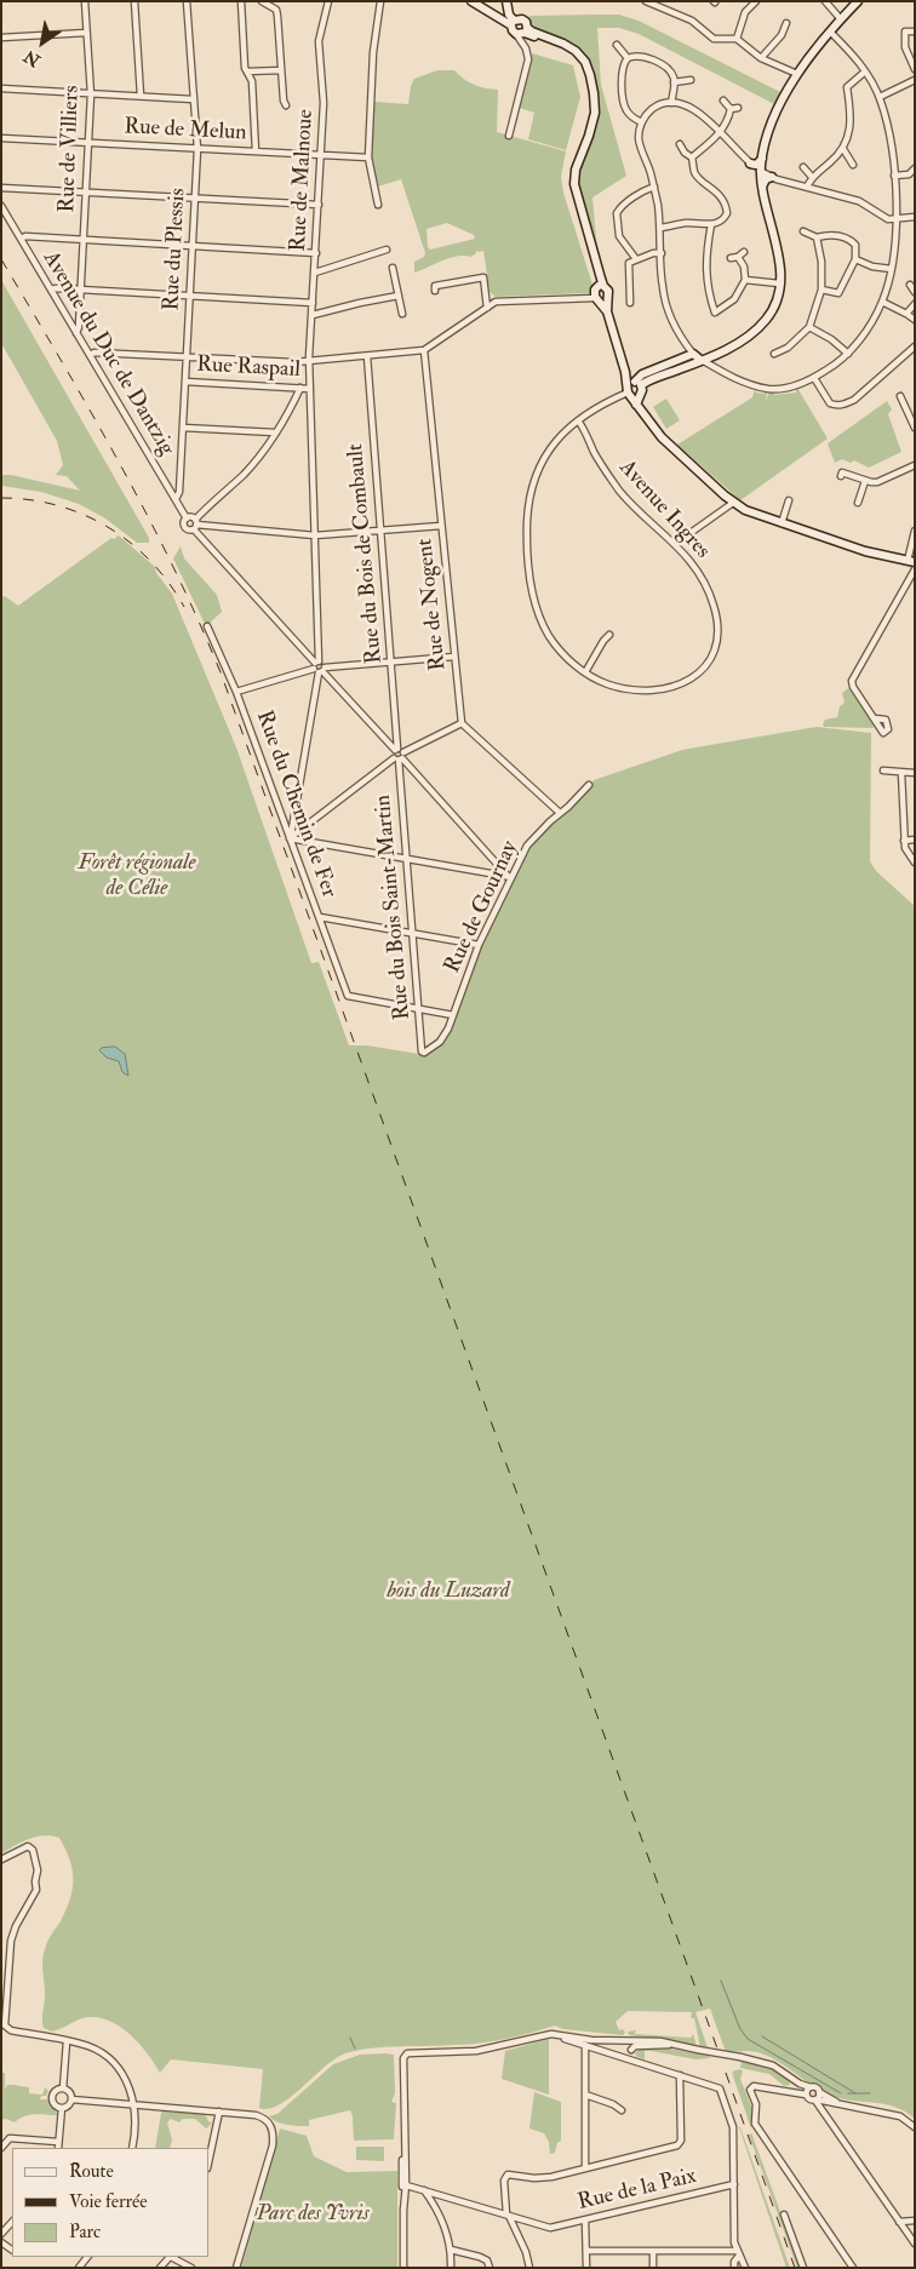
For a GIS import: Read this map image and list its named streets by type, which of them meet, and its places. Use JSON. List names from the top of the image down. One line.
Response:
{"streets":{"street":["Rue de Melun","Rue de Villiers","Rue de Malnoue","Rue du Plessis","Avenue du Duc de Dantzig","Rue Raspail","Avenue Ingres","Rue du Bois de Combault","Rue de Nogent","Rue du Chemin de Fer","Rue du Bois Saint-Martin","Rue de Gournay","Rue de la Paix"]},"crossings":[["Rue de Melun","Rue de Villiers"],["Rue de Melun","Rue de Malnoue"],["Rue de Melun","Rue du Plessis"],["Rue de Villiers","Avenue du Duc de Dantzig"],["Rue de Malnoue","Rue du Bois de Combault"],["Rue du Plessis","Avenue du Duc de Dantzig"],["Rue du Plessis","Rue Raspail"],["Rue Raspail","Rue du Bois de Combault"],["Rue du Bois de Combault","Rue du Chemin de Fer"],["Rue du Bois de Combault","Rue du Bois Saint-Martin"],["Rue du Chemin de Fer","Rue du Bois Saint-Martin"],["Rue du Bois Saint-Martin","Rue de Gournay"]],"parks":["Forêt régionale de Célie","bois du Luzard","Parc des Yvris"],"legend":["Route","Voie ferrée","Parc"],"north":"bottom left"}
